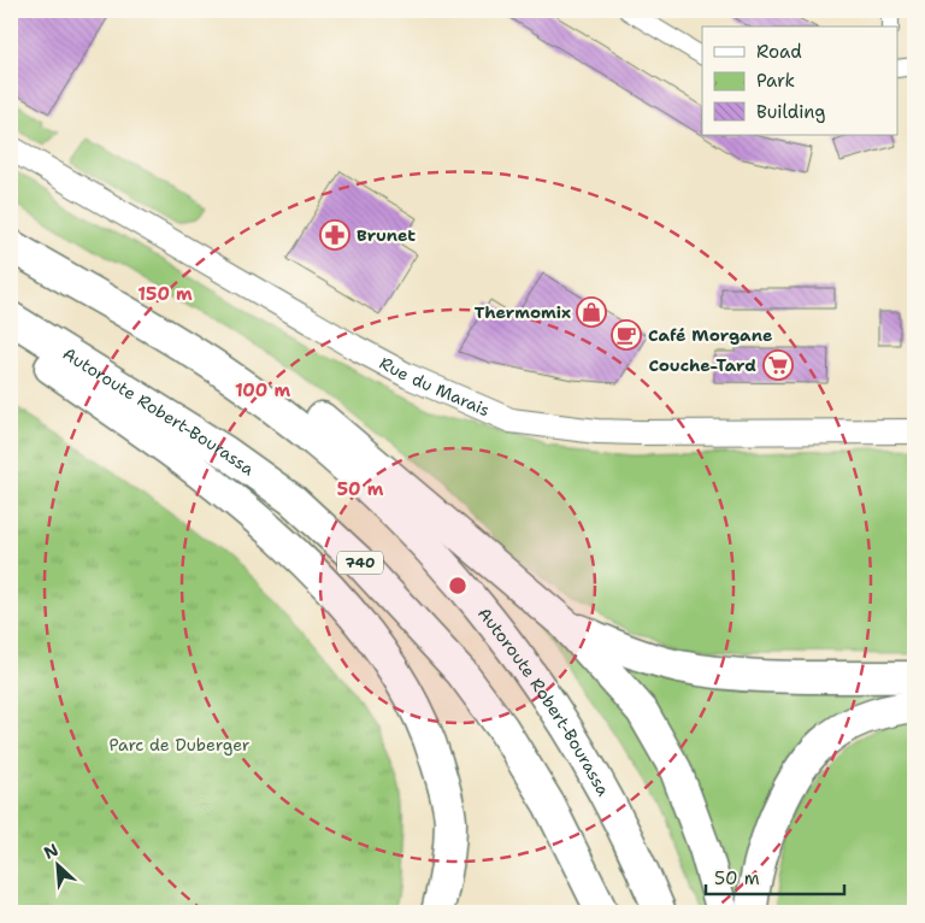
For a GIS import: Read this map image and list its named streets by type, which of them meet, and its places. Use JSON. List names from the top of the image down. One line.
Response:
{"streets":{"highway":["Autoroute Robert-Bourassa","740"],"street":["Rue du Marais"]},"parks":["Parc de Duberger"],"places":{"pharmacy":["Brunet"],"shop":["Thermomix"],"cafe":["Café Morgane"],"supermarket":["Couche-Tard"]},"legend":["Road","Park","Building"],"scale_bar":"50 m","north":"top left","rings":["150 m","100 m","50 m"]}
